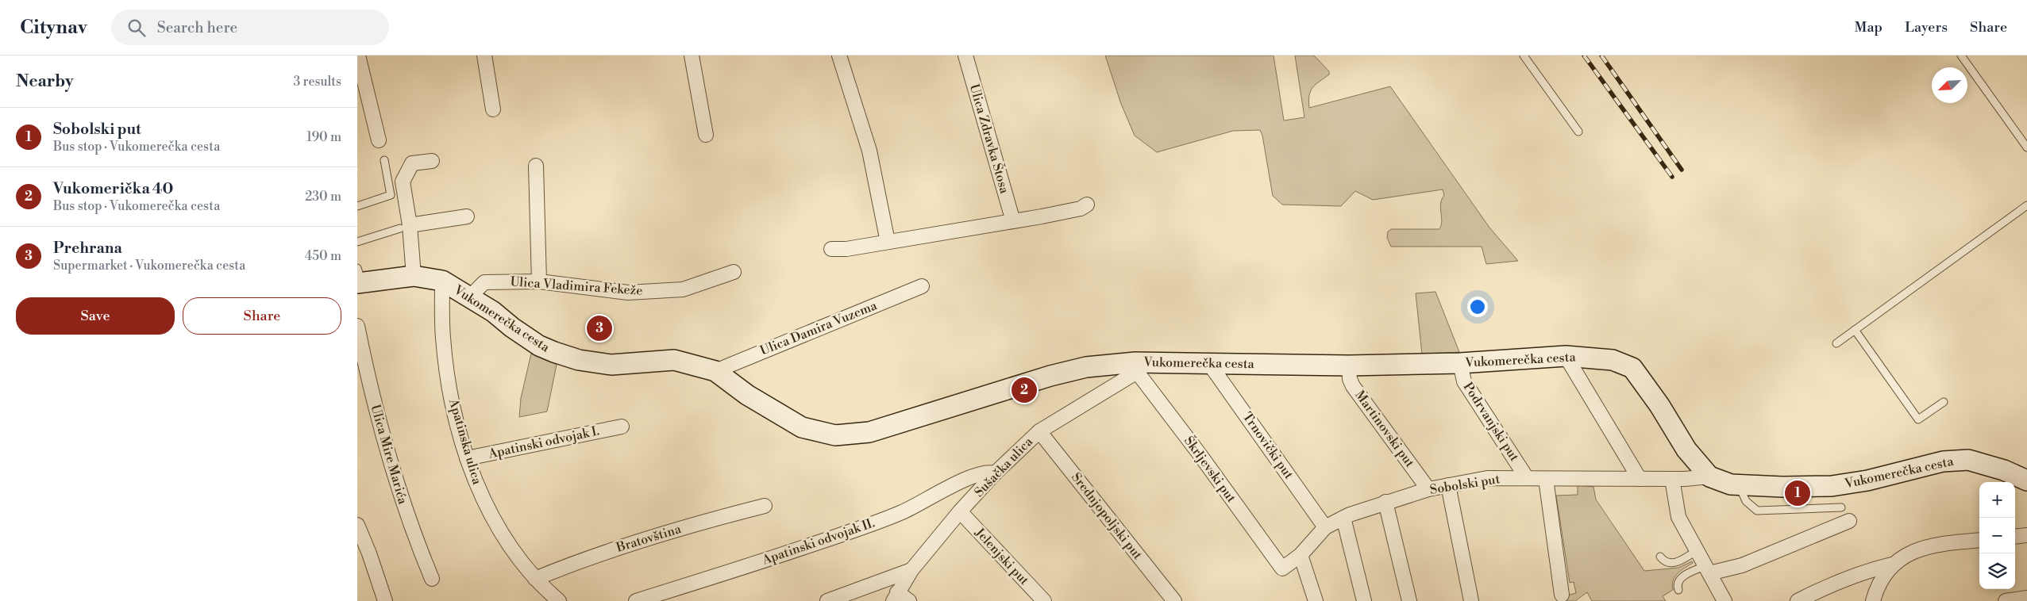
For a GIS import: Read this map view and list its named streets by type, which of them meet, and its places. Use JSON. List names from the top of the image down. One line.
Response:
{"streets":{"street":["Ulica Zdravka Štosa","Ulica Vladimira Fekeže","Vukomerečka cesta","Ulica Damira Vuzema","Podrvanjski put","Martinovski put","Apatinska ulica","Apatinski odvojak I.","Trnovički put","Ulica Mire Marića","Sušačka ulica","Škrljevski put","Sobolski put","Srednjopoljski put","Bratovština","Apatinski odvojak II.","Jelenjski put"]},"crossings":[["Ulica Vladimira Fekeže","Vukomerečka cesta"],["Vukomerečka cesta","Ulica Damira Vuzema"],["Vukomerečka cesta","Podrvanjski put"],["Vukomerečka cesta","Martinovski put"],["Vukomerečka cesta","Apatinska ulica"],["Vukomerečka cesta","Trnovički put"],["Vukomerečka cesta","Sušačka ulica"],["Vukomerečka cesta","Škrljevski put"],["Vukomerečka cesta","Sobolski put"],["Podrvanjski put","Sobolski put"],["Martinovski put","Sobolski put"],["Apatinska ulica","Apatinski odvojak I."],["Apatinska ulica","Bratovština"],["Trnovički put","Sobolski put"],["Sušačka ulica","Škrljevski put"],["Sušačka ulica","Srednjopoljski put"],["Sušačka ulica","Apatinski odvojak II."],["Sušačka ulica","Jelenjski put"],["Škrljevski put","Sobolski put"]],"north":"bottom left","page":{"header":"Citynav","search":"Search here","nav":["Map","Layers","Share"],"heading":["Nearby","3 results"],"list":[{"mark":"1","name":"Sobolski put","note":"Bus stop · Vukomerečka cesta","value":"190 m"},{"mark":"2","name":"Vukomerička 40","note":"Bus stop · Vukomerečka cesta","value":"230 m"},{"mark":"3","name":"Prehrana","note":"Supermarket · Vukomerečka cesta","value":"450 m"}],"buttons":["Save","Share"],"pins":["3","2","1"],"map_buttons":["+","−"]}}
